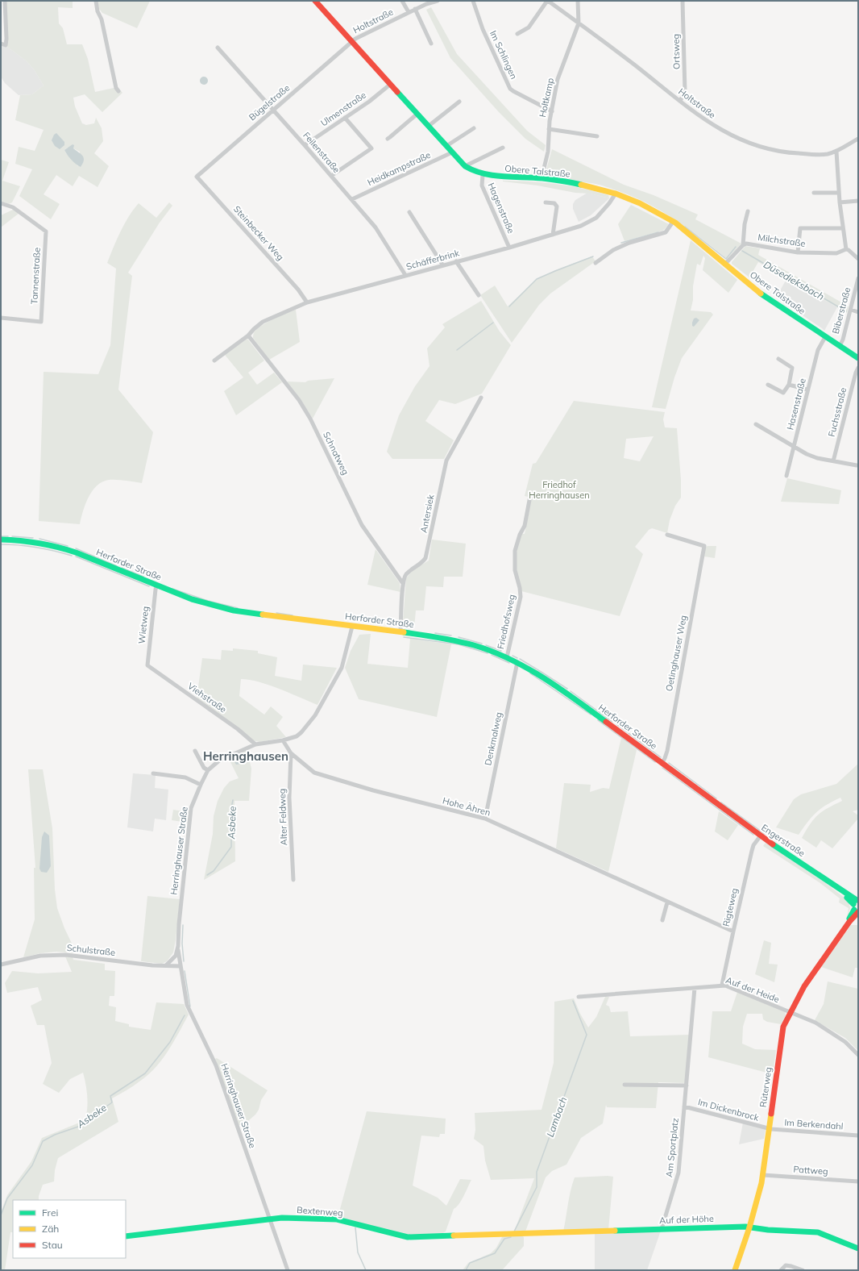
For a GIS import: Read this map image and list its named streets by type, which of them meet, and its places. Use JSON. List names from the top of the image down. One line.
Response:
{"streets":{"street":["Holtstraße","Ortsweg","Im Schlingen","Holtkamp","Bügelstraße","Ulmenstraße","Feilenstraße","Heidkampstraße","Obere Talstraße","Hagenstraße","Steinbecker Weg","Milchstraße","Schäfferbrink","Tannenstraße","Biberstraße","Hasenstraße","Fuchsstraße","Schnatweg","Antersiek","Herforder Straße","Friedhofsweg","Wietweg","Oetinghauser Weg","Viehstraße","Denkmalweg","Hohe Ähren","Alter Feldweg","Engerstraße","Herringhauser Straße","Rigteweg","Schulstraße","Auf der Heide","Rüterweg","Im Dickenbrock","Im Berkendahl","Am Sportplatz","Pattweg","Bextenweg","Auf der Höhe"]},"crossings":[["Holtstraße","Ortsweg"],["Holtstraße","Holtkamp"],["Holtstraße","Bügelstraße"],["Holtstraße","Obere Talstraße"],["Im Schlingen","Holtkamp"],["Holtkamp","Obere Talstraße"],["Bügelstraße","Feilenstraße"],["Bügelstraße","Obere Talstraße"],["Bügelstraße","Steinbecker Weg"],["Ulmenstraße","Feilenstraße"],["Ulmenstraße","Obere Talstraße"],["Feilenstraße","Heidkampstraße"],["Feilenstraße","Schäfferbrink"],["Heidkampstraße","Obere Talstraße"],["Obere Talstraße","Hagenstraße"],["Obere Talstraße","Schäfferbrink"],["Obere Talstraße","Biberstraße"],["Obere Talstraße","Hasenstraße"],["Hagenstraße","Schäfferbrink"],["Steinbecker Weg","Schäfferbrink"],["Schäfferbrink","Schnatweg"],["Schnatweg","Antersiek"],["Herforder Straße","Friedhofsweg"],["Herforder Straße","Wietweg"],["Herforder Straße","Oetinghauser Weg"],["Herforder Straße","Denkmalweg"],["Herforder Straße","Engerstraße"],["Herforder Straße","Herringhauser Straße"],["Wietweg","Viehstraße"],["Viehstraße","Herringhauser Straße"],["Denkmalweg","Hohe Ähren"],["Hohe Ähren","Alter Feldweg"],["Hohe Ähren","Herringhauser Straße"],["Hohe Ähren","Rigteweg"],["Engerstraße","Rigteweg"],["Engerstraße","Rüterweg"],["Herringhauser Straße","Schulstraße"],["Herringhauser Straße","Bextenweg"],["Rigteweg","Auf der Heide"],["Auf der Heide","Rüterweg"],["Auf der Heide","Am Sportplatz"],["Rüterweg","Im Dickenbrock"],["Rüterweg","Im Berkendahl"],["Rüterweg","Pattweg"],["Rüterweg","Auf der Höhe"],["Im Dickenbrock","Im Berkendahl"],["Im Dickenbrock","Am Sportplatz"],["Am Sportplatz","Auf der Höhe"],["Bextenweg","Auf der Höhe"]],"districts":["Herringhausen"],"water":["Düsedieksbach","Asbeke","Lambach"],"parks":["Friedhof Herringhausen"],"legend":["Frei","Zäh","Stau"]}
